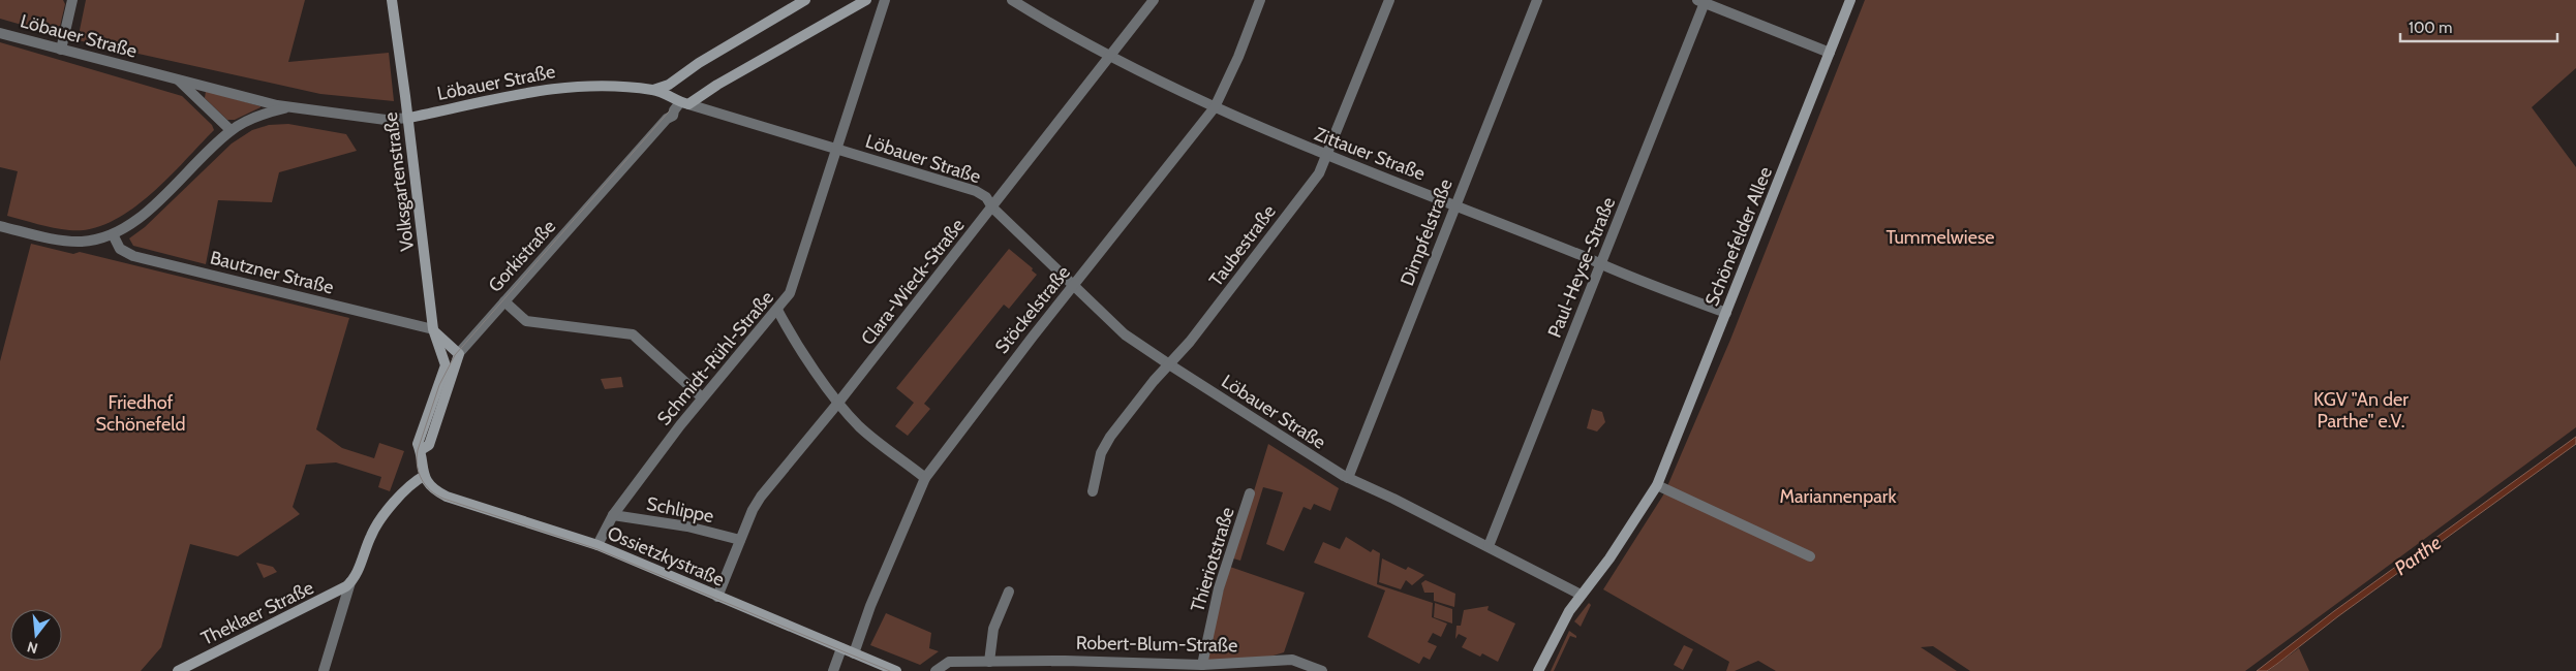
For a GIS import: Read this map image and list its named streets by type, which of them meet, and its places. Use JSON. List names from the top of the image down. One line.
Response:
{"streets":{"main road":["Löbauer Straße","Volksgartenstraße","Schönefelder Allee","Gorkistraße","Ossietzkystraße","Theklaer Straße"],"street":["Zittauer Straße","Dimpfelstraße","Taubestraße","Paul-Heyse-Straße","Bautzner Straße","Clara-Wieck-Straße","Stöckelstraße","Schmidt-Rühl-Straße","Schlippe","Thieriotstraße","Robert-Blum-Straße"]},"crossings":[["Löbauer Straße","Volksgartenstraße"],["Löbauer Straße","Dimpfelstraße"],["Löbauer Straße","Schönefelder Allee"],["Löbauer Straße","Taubestraße"],["Löbauer Straße","Gorkistraße"],["Löbauer Straße","Paul-Heyse-Straße"],["Löbauer Straße","Clara-Wieck-Straße"],["Löbauer Straße","Stöckelstraße"],["Löbauer Straße","Schmidt-Rühl-Straße"],["Zittauer Straße","Dimpfelstraße"],["Zittauer Straße","Schönefelder Allee"],["Zittauer Straße","Taubestraße"],["Zittauer Straße","Paul-Heyse-Straße"],["Zittauer Straße","Clara-Wieck-Straße"],["Zittauer Straße","Stöckelstraße"],["Volksgartenstraße","Gorkistraße"],["Volksgartenstraße","Bautzner Straße"],["Clara-Wieck-Straße","Schlippe"],["Clara-Wieck-Straße","Ossietzkystraße"],["Stöckelstraße","Ossietzkystraße"],["Schmidt-Rühl-Straße","Schlippe"],["Schmidt-Rühl-Straße","Ossietzkystraße"],["Thieriotstraße","Robert-Blum-Straße"]],"water":["Parthe"],"parks":["Tummelwiese","KGV \"An der Parthe\" e.V.","Friedhof Schönefeld","Mariannenpark"],"scale_bar":"100 m","north":"bottom"}
